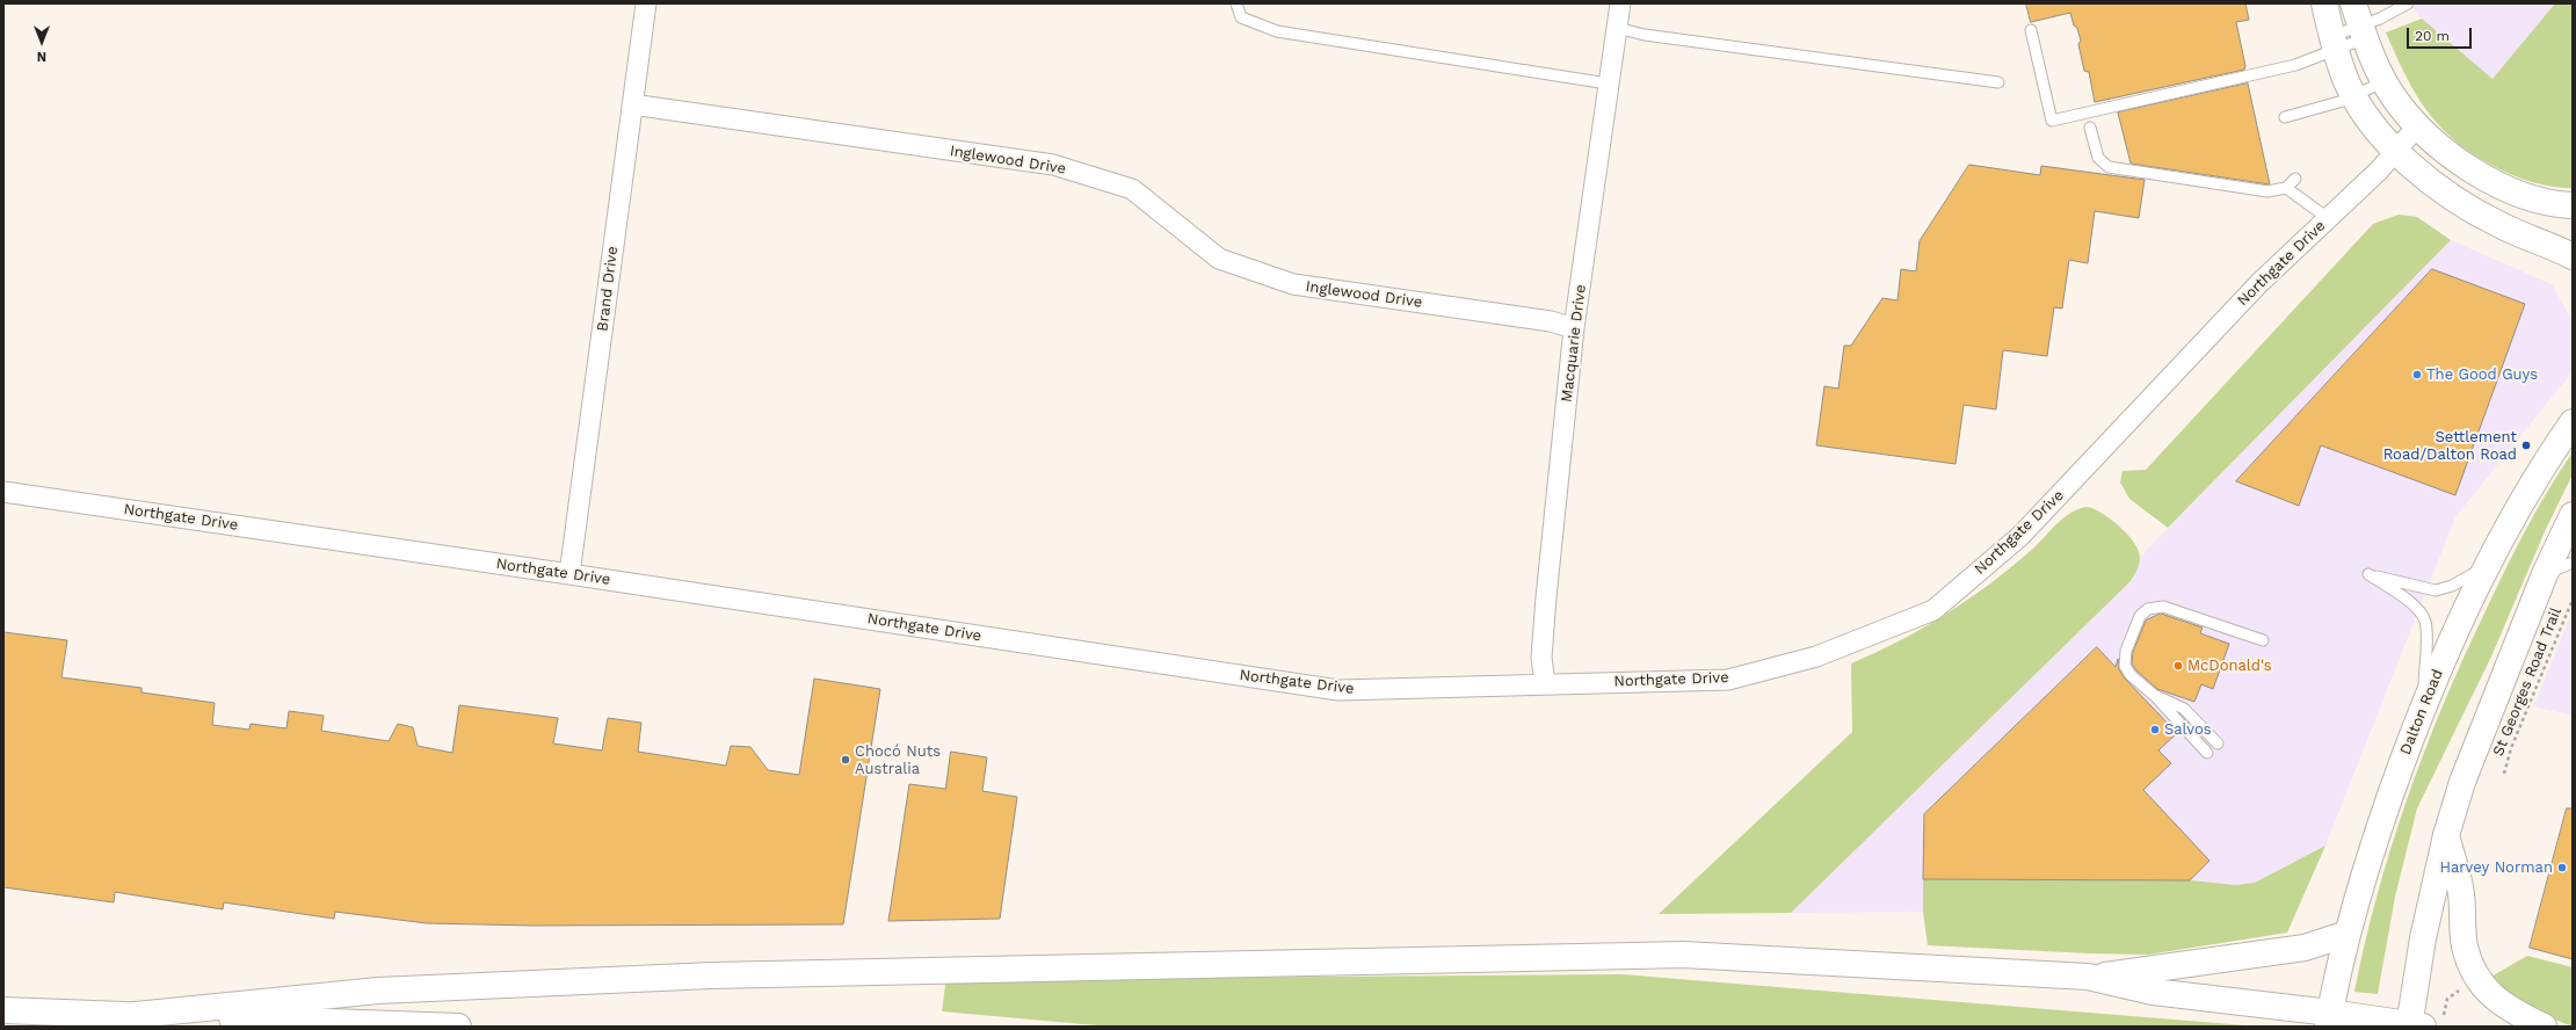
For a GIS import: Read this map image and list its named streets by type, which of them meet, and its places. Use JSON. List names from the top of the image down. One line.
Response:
{"streets":{"main road":["Dalton Road"],"street":["Inglewood Drive","Northgate Drive","Brand Drive","Macquarie Drive"],"path":["St Georges Road Trail"]},"crossings":[["Inglewood Drive","Brand Drive"],["Inglewood Drive","Macquarie Drive"],["Northgate Drive","Brand Drive"],["Northgate Drive","Macquarie Drive"]],"places":["The Good Guys","Settlement Road/Dalton Road","McDonald's","Salvos","Chocó Nuts Australia","Harvey Norman"],"scale_bar":"20 m","north":"bottom"}
